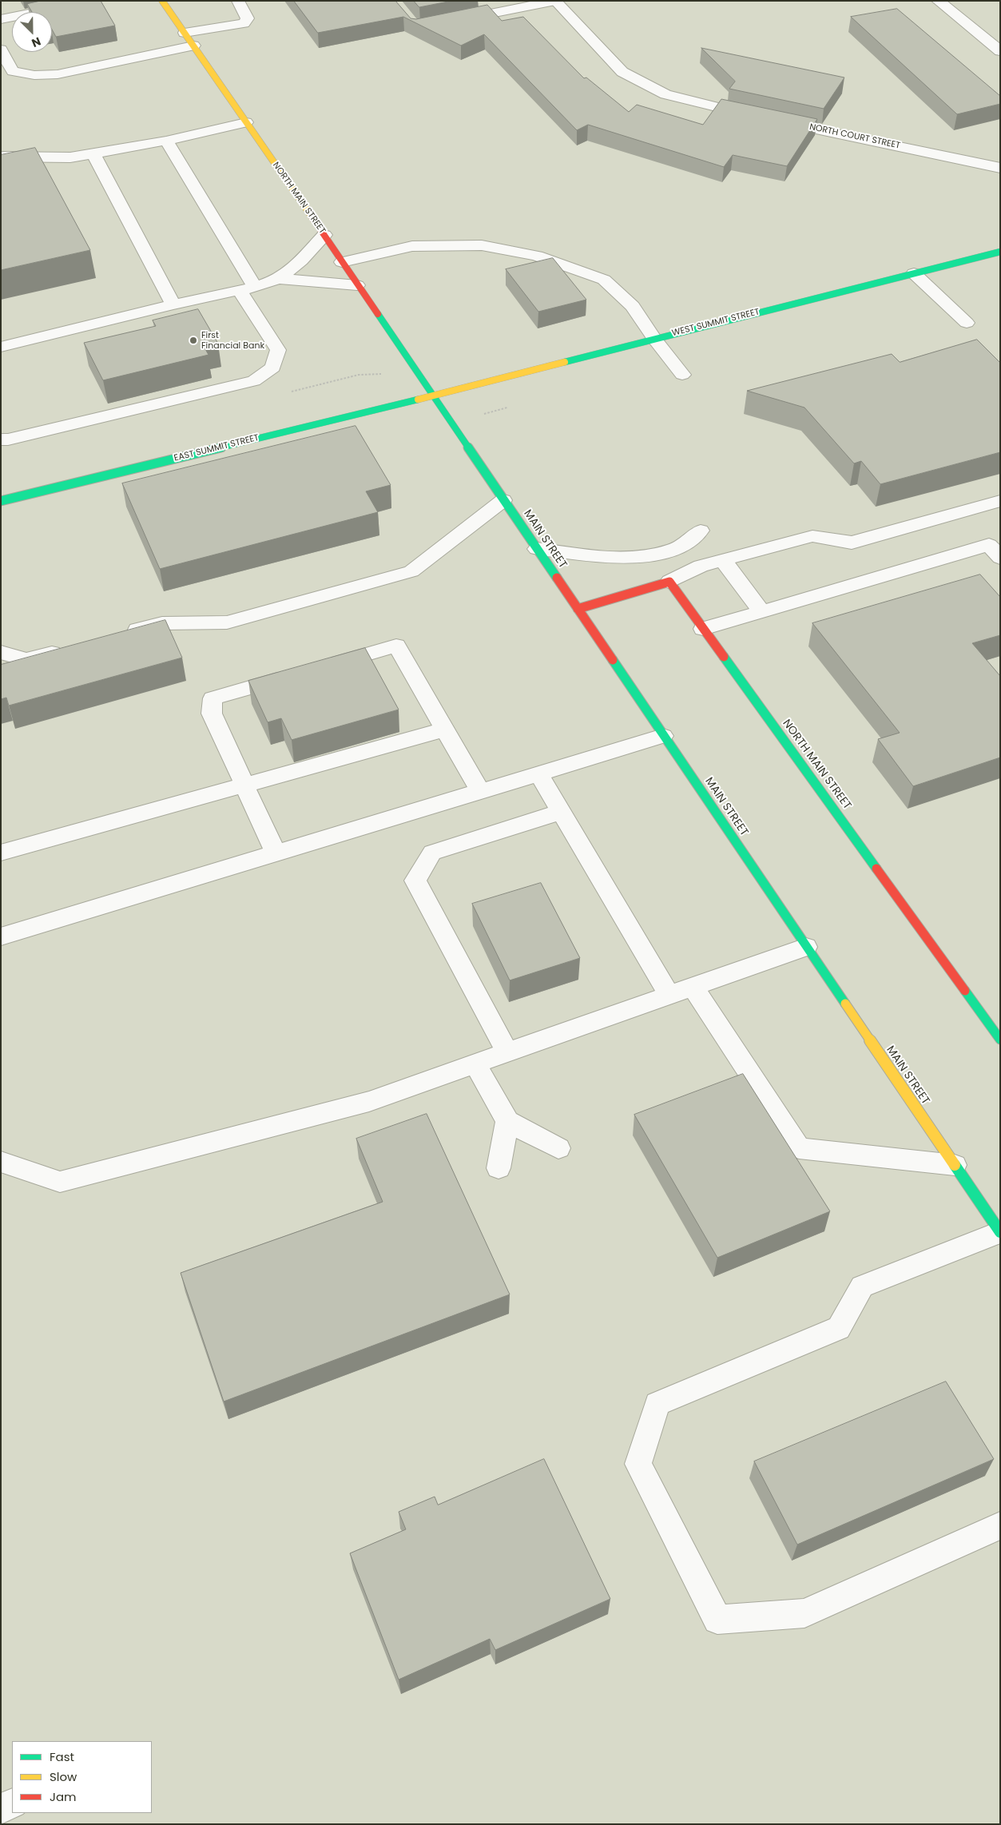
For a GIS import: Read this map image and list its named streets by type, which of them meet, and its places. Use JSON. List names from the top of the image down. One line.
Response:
{"streets":{"main road":["NORTH MAIN STREET","WEST SUMMIT STREET","EAST SUMMIT STREET","MAIN STREET"],"street":["NORTH COURT STREET"]},"crossings":[["NORTH MAIN STREET","WEST SUMMIT STREET"],["NORTH MAIN STREET","EAST SUMMIT STREET"],["NORTH MAIN STREET","MAIN STREET"],["WEST SUMMIT STREET","EAST SUMMIT STREET"],["WEST SUMMIT STREET","MAIN STREET"],["EAST SUMMIT STREET","MAIN STREET"]],"places":["First Financial Bank"],"legend":["Fast","Slow","Jam"],"north":"bottom right"}
